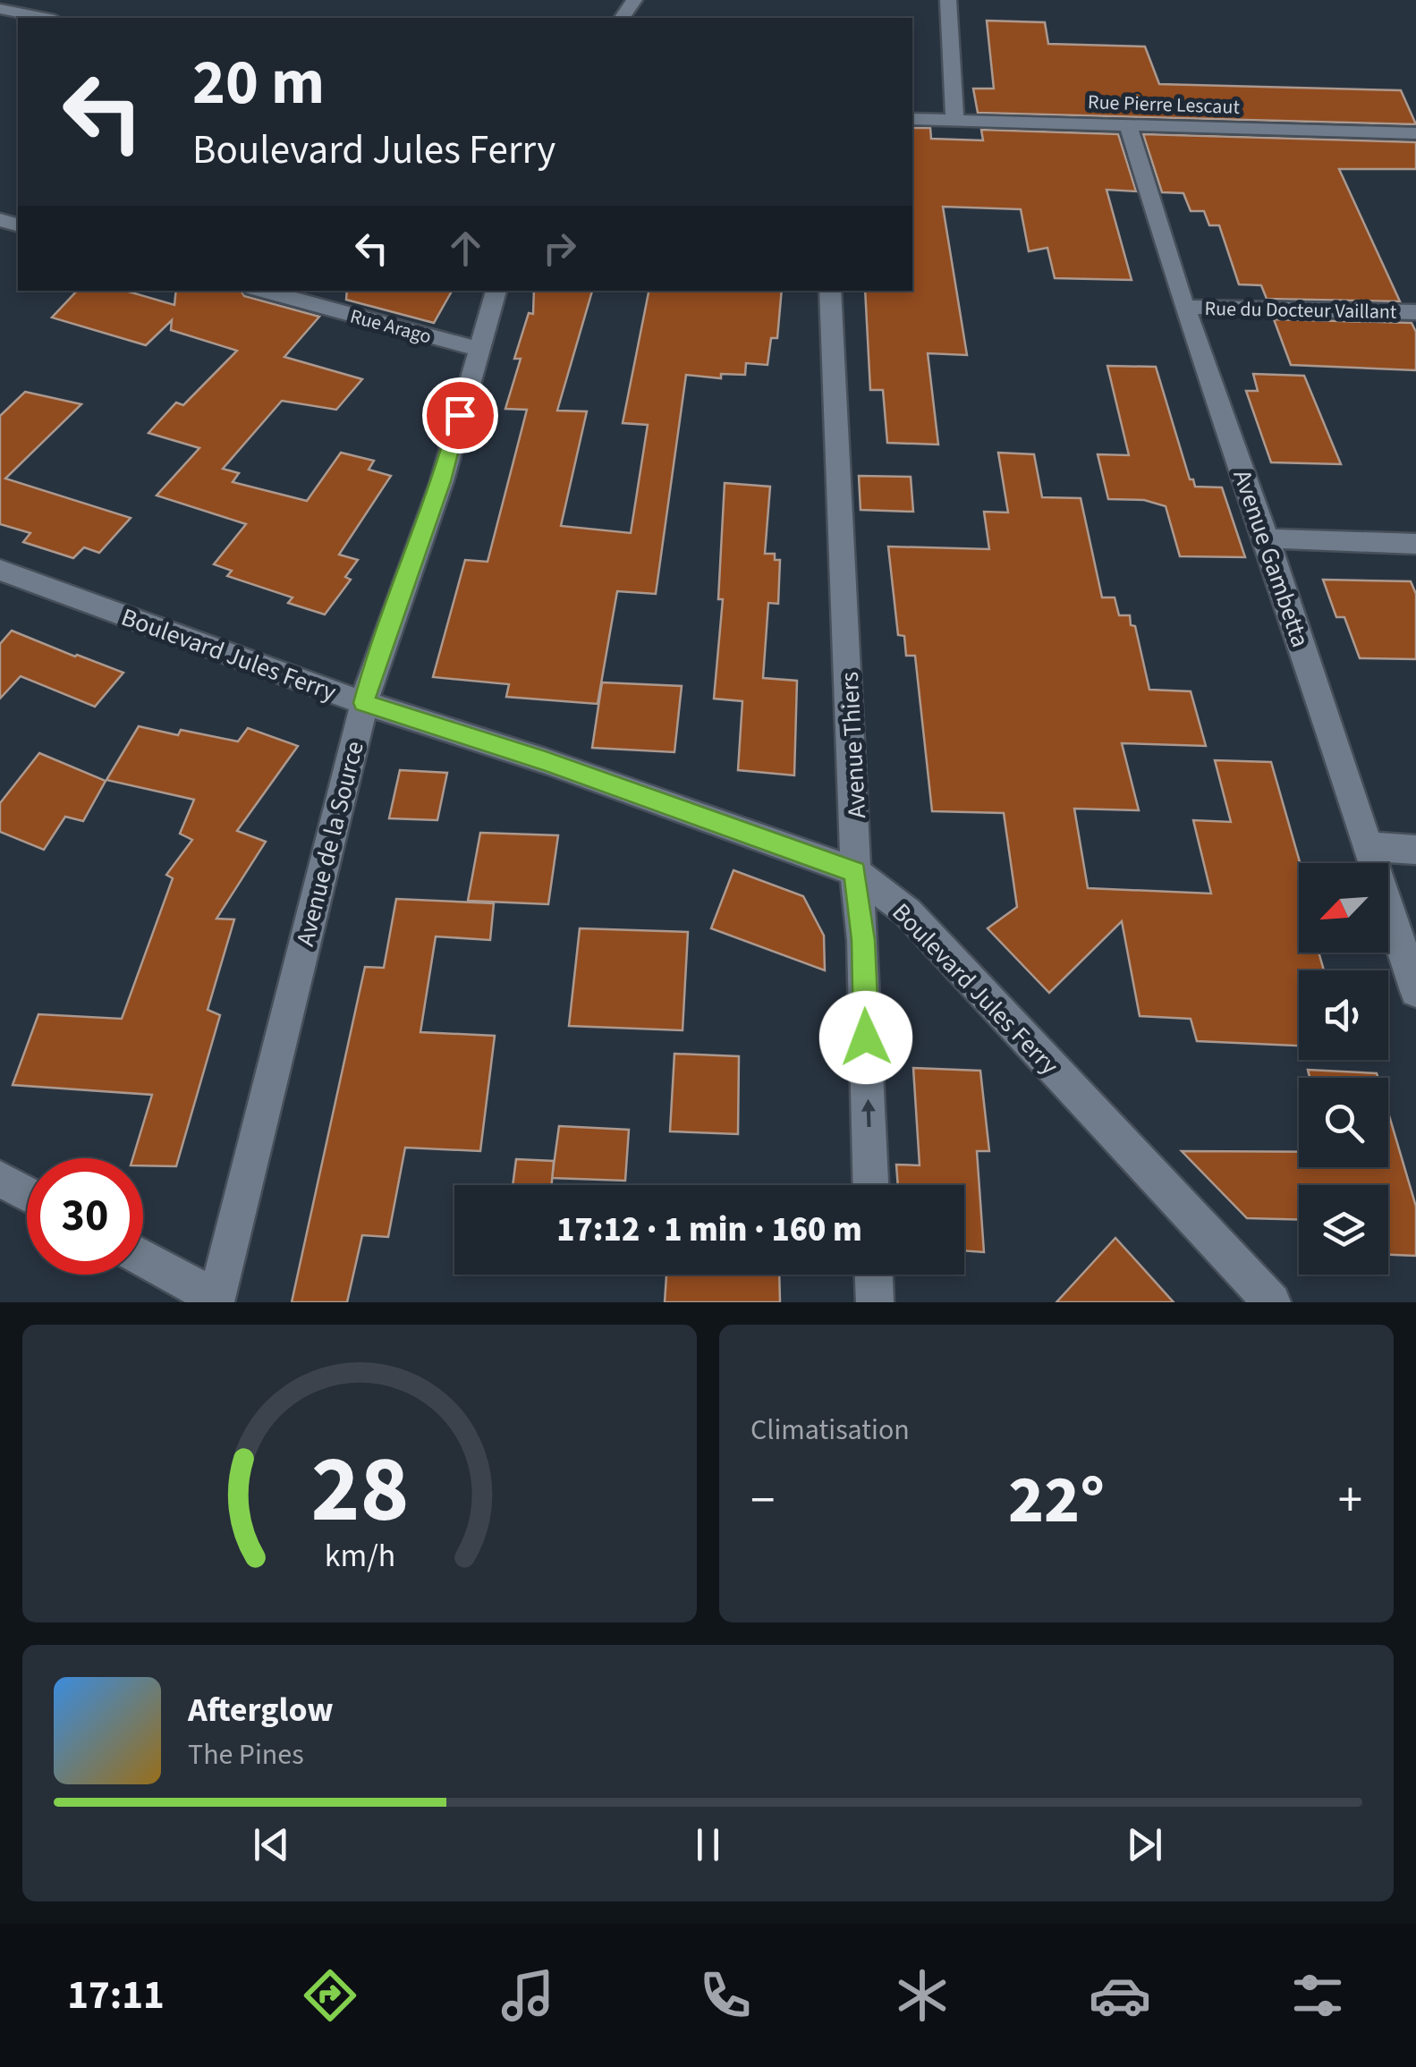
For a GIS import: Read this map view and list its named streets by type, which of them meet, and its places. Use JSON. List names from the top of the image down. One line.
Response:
{"streets":{"street":["Rue Pierre Lescaut","Rue du Docteur Vaillant","Rue Arago","Avenue Gambetta","Boulevard Jules Ferry","Avenue Thiers","Avenue de la Source"]},"crossings":[["Rue Pierre Lescaut","Avenue Gambetta"],["Rue du Docteur Vaillant","Avenue Gambetta"],["Rue Arago","Avenue de la Source"],["Boulevard Jules Ferry","Avenue Thiers"],["Boulevard Jules Ferry","Avenue de la Source"]],"north":"bottom left","page":{"turn":["20 m","Boulevard Jules Ferry"],"limit":"30","trip":"17:12 · 1 min · 160 m","tile":"Climatisation","heat":["−","22°","+"],"song":["Afterglow","The Pines"],"tabs":"17:11","gauge":["28","km/h"]}}
